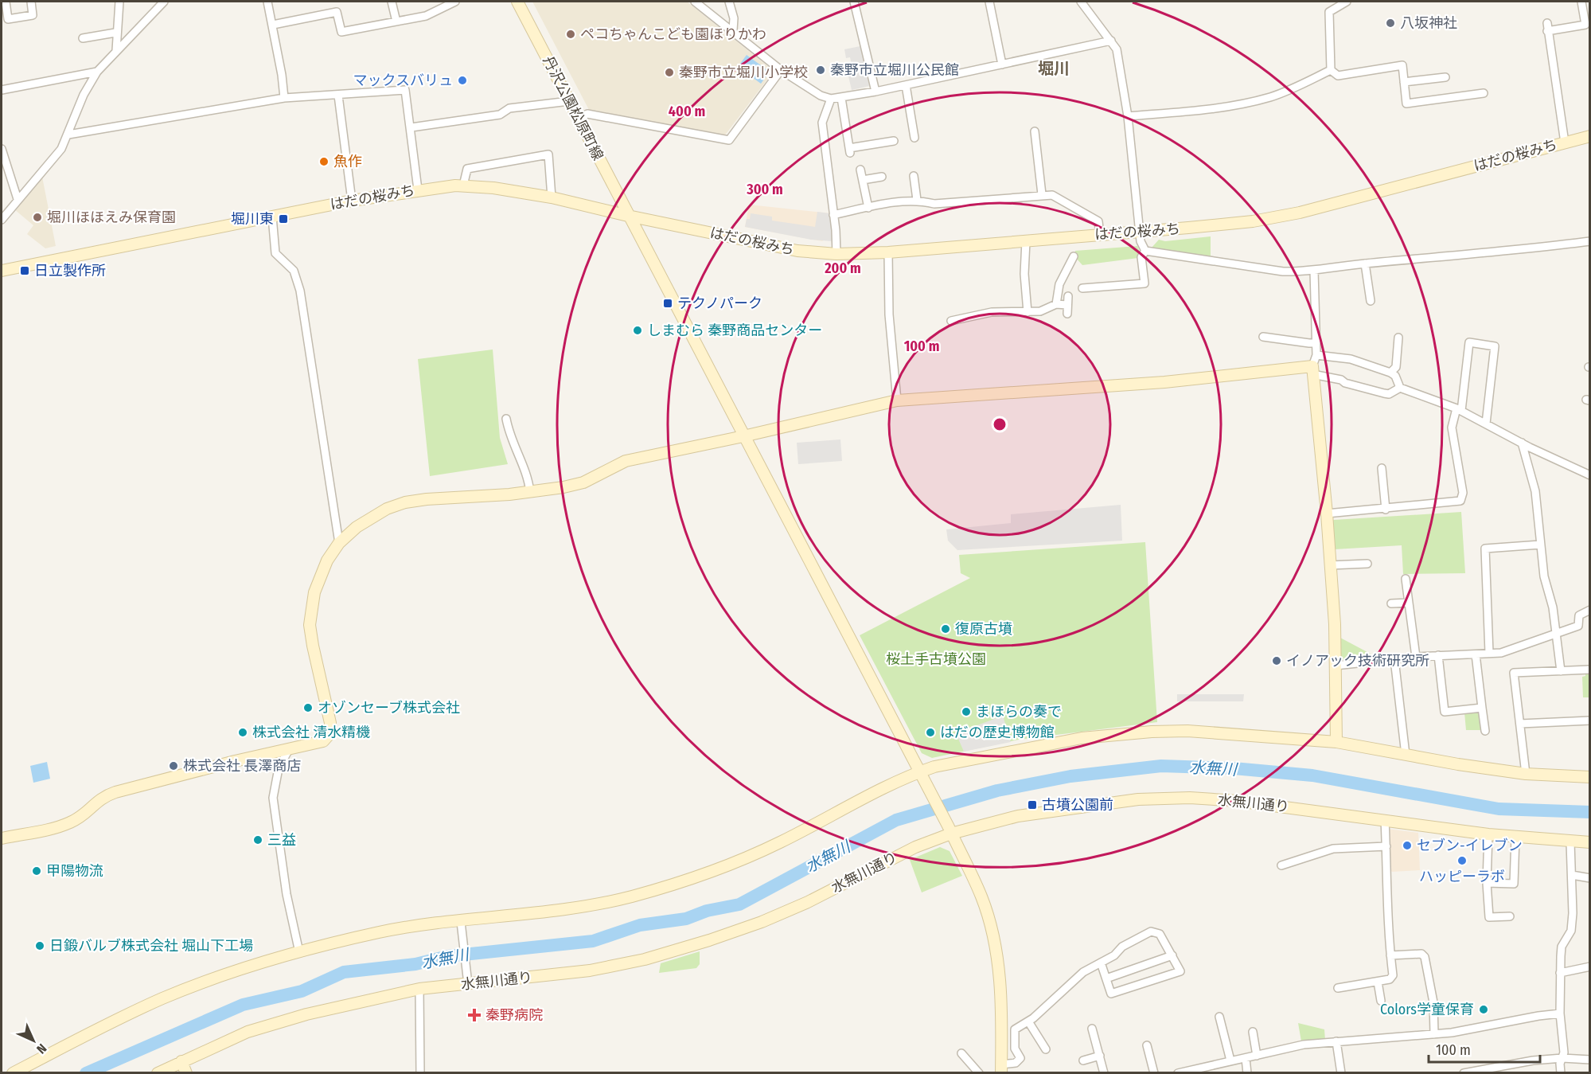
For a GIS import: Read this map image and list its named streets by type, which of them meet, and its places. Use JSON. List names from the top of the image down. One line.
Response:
{"streets":{"street":["丹沢公園松原町線","はだの桜みち","水無川通り"]},"crossings":[["丹沢公園松原町線","はだの桜みち"],["丹沢公園松原町線","水無川通り"]],"districts":["堀川"],"water":["水無川"],"parks":["桜土手古墳公園"],"places":{"other":["八坂神社","ペコちゃんこども園ほりかわ","秦野市立堀川公民館","秦野市立堀川小学校","マックスバリュ","魚作","堀川ほほえみ保育園","しまむら 秦野商品センター","復原古墳","イノアック技術研究所","オゾンセーブ株式会社","まほらの奏で","株式会社 清水精機","はだの歴史博物館","株式会社 長澤商店","三益","セブン-イレブン","ハッピーラボ","甲陽物流","日鍛バルブ株式会社 堀山下工場","Colors学童保育"],"transit":["堀川東","日立製作所","テクノパーク","古墳公園前"],"health":["秦野病院"]},"scale_bar":"100 m","north":"bottom right","rings":["400 m","300 m","200 m","100 m"]}
